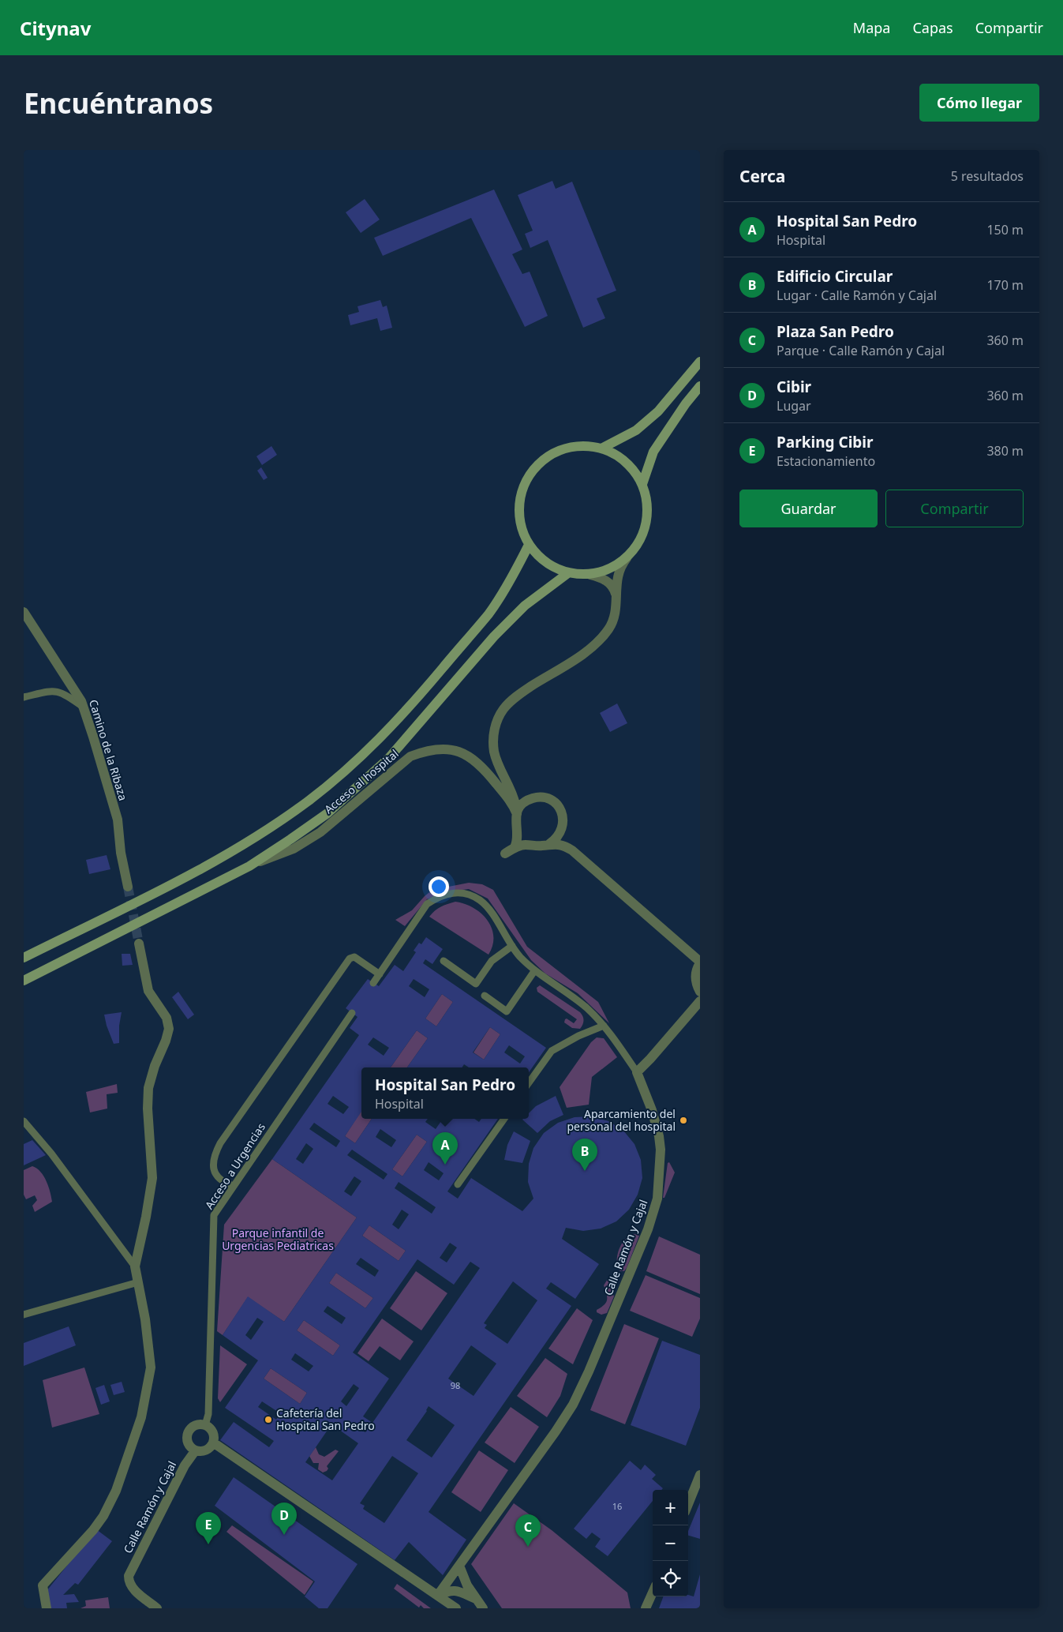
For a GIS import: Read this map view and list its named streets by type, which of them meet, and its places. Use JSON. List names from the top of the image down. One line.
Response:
{"streets":{"street":["Camino de la Ribaza","Acceso al hospital","Calle Ramón y Cajal"],"lane":["Acceso a Urgencias"]},"crossings":[["Acceso a Urgencias","Calle Ramón y Cajal"]],"parks":["Parque infantil de Urgencias Pediatricas"],"places":["Aparcamiento del personal del hospital","Cafetería del Hospital San Pedro"],"house_numbers":["98","16"],"page":{"header":"Citynav","nav":["Mapa","Capas","Compartir"],"buttons":["Cómo llegar",["Guardar","Compartir"]],"title":"Encuéntranos","heading":["Cerca","5 resultados"],"list":[{"mark":"A","name":"Hospital San Pedro","note":"Hospital","value":"150 m"},{"mark":"B","name":"Edificio Circular","note":"Lugar · Calle Ramón y Cajal","value":"170 m"},{"mark":"C","name":"Plaza San Pedro","note":"Parque · Calle Ramón y Cajal","value":"360 m"},{"mark":"D","name":"Cibir","note":"Lugar","value":"360 m"},{"mark":"E","name":"Parking Cibir","note":"Estacionamiento","value":"380 m"}],"popup":["Hospital San Pedro","Hospital"],"pins":["A","B","D","E","C"],"map_buttons":["+","−"]}}
